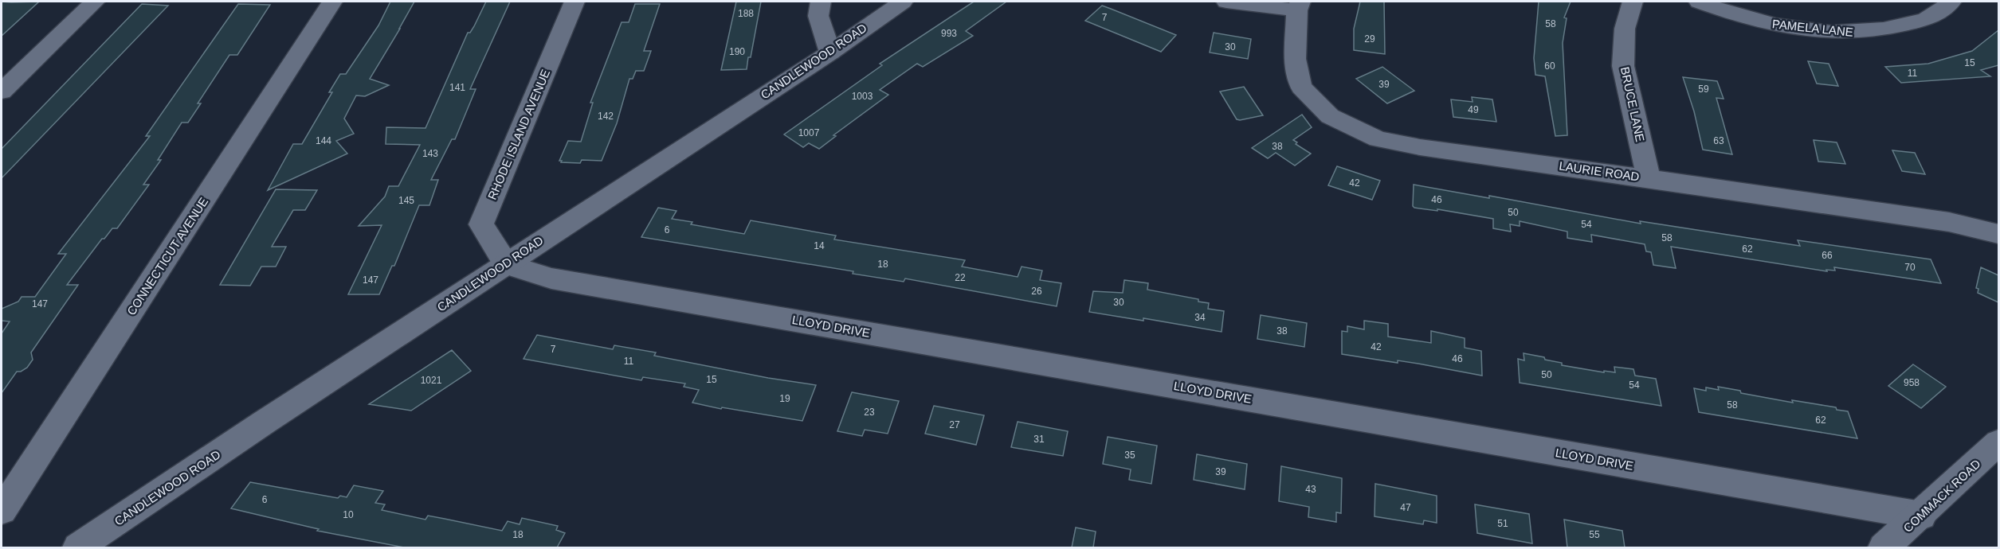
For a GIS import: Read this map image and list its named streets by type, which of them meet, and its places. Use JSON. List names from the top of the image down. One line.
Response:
{"streets":{"street":["PAMELA LANE","CANDLEWOOD ROAD","BRUCE LANE","RHODE ISLAND AVENUE","LAURIE ROAD","CONNECTICUT AVENUE","LLOYD DRIVE","COMMACK ROAD"]},"crossings":[["CANDLEWOOD ROAD","RHODE ISLAND AVENUE"],["CANDLEWOOD ROAD","LLOYD DRIVE"],["BRUCE LANE","LAURIE ROAD"],["RHODE ISLAND AVENUE","LLOYD DRIVE"],["LLOYD DRIVE","COMMACK ROAD"]],"house_numbers":["188","7","58","993","29","30","190","15","60","11","39","141","59","1003","49","142","1007","144","63","38","143","42","46","145","50","54","6","58","14","62","66","18","70","22","147","26","30","147","34","38","42","7","46","11","50","15","1021","958","54","19","58","23","62","27","31","35","39","43","6","47","10","51","18","55"]}
